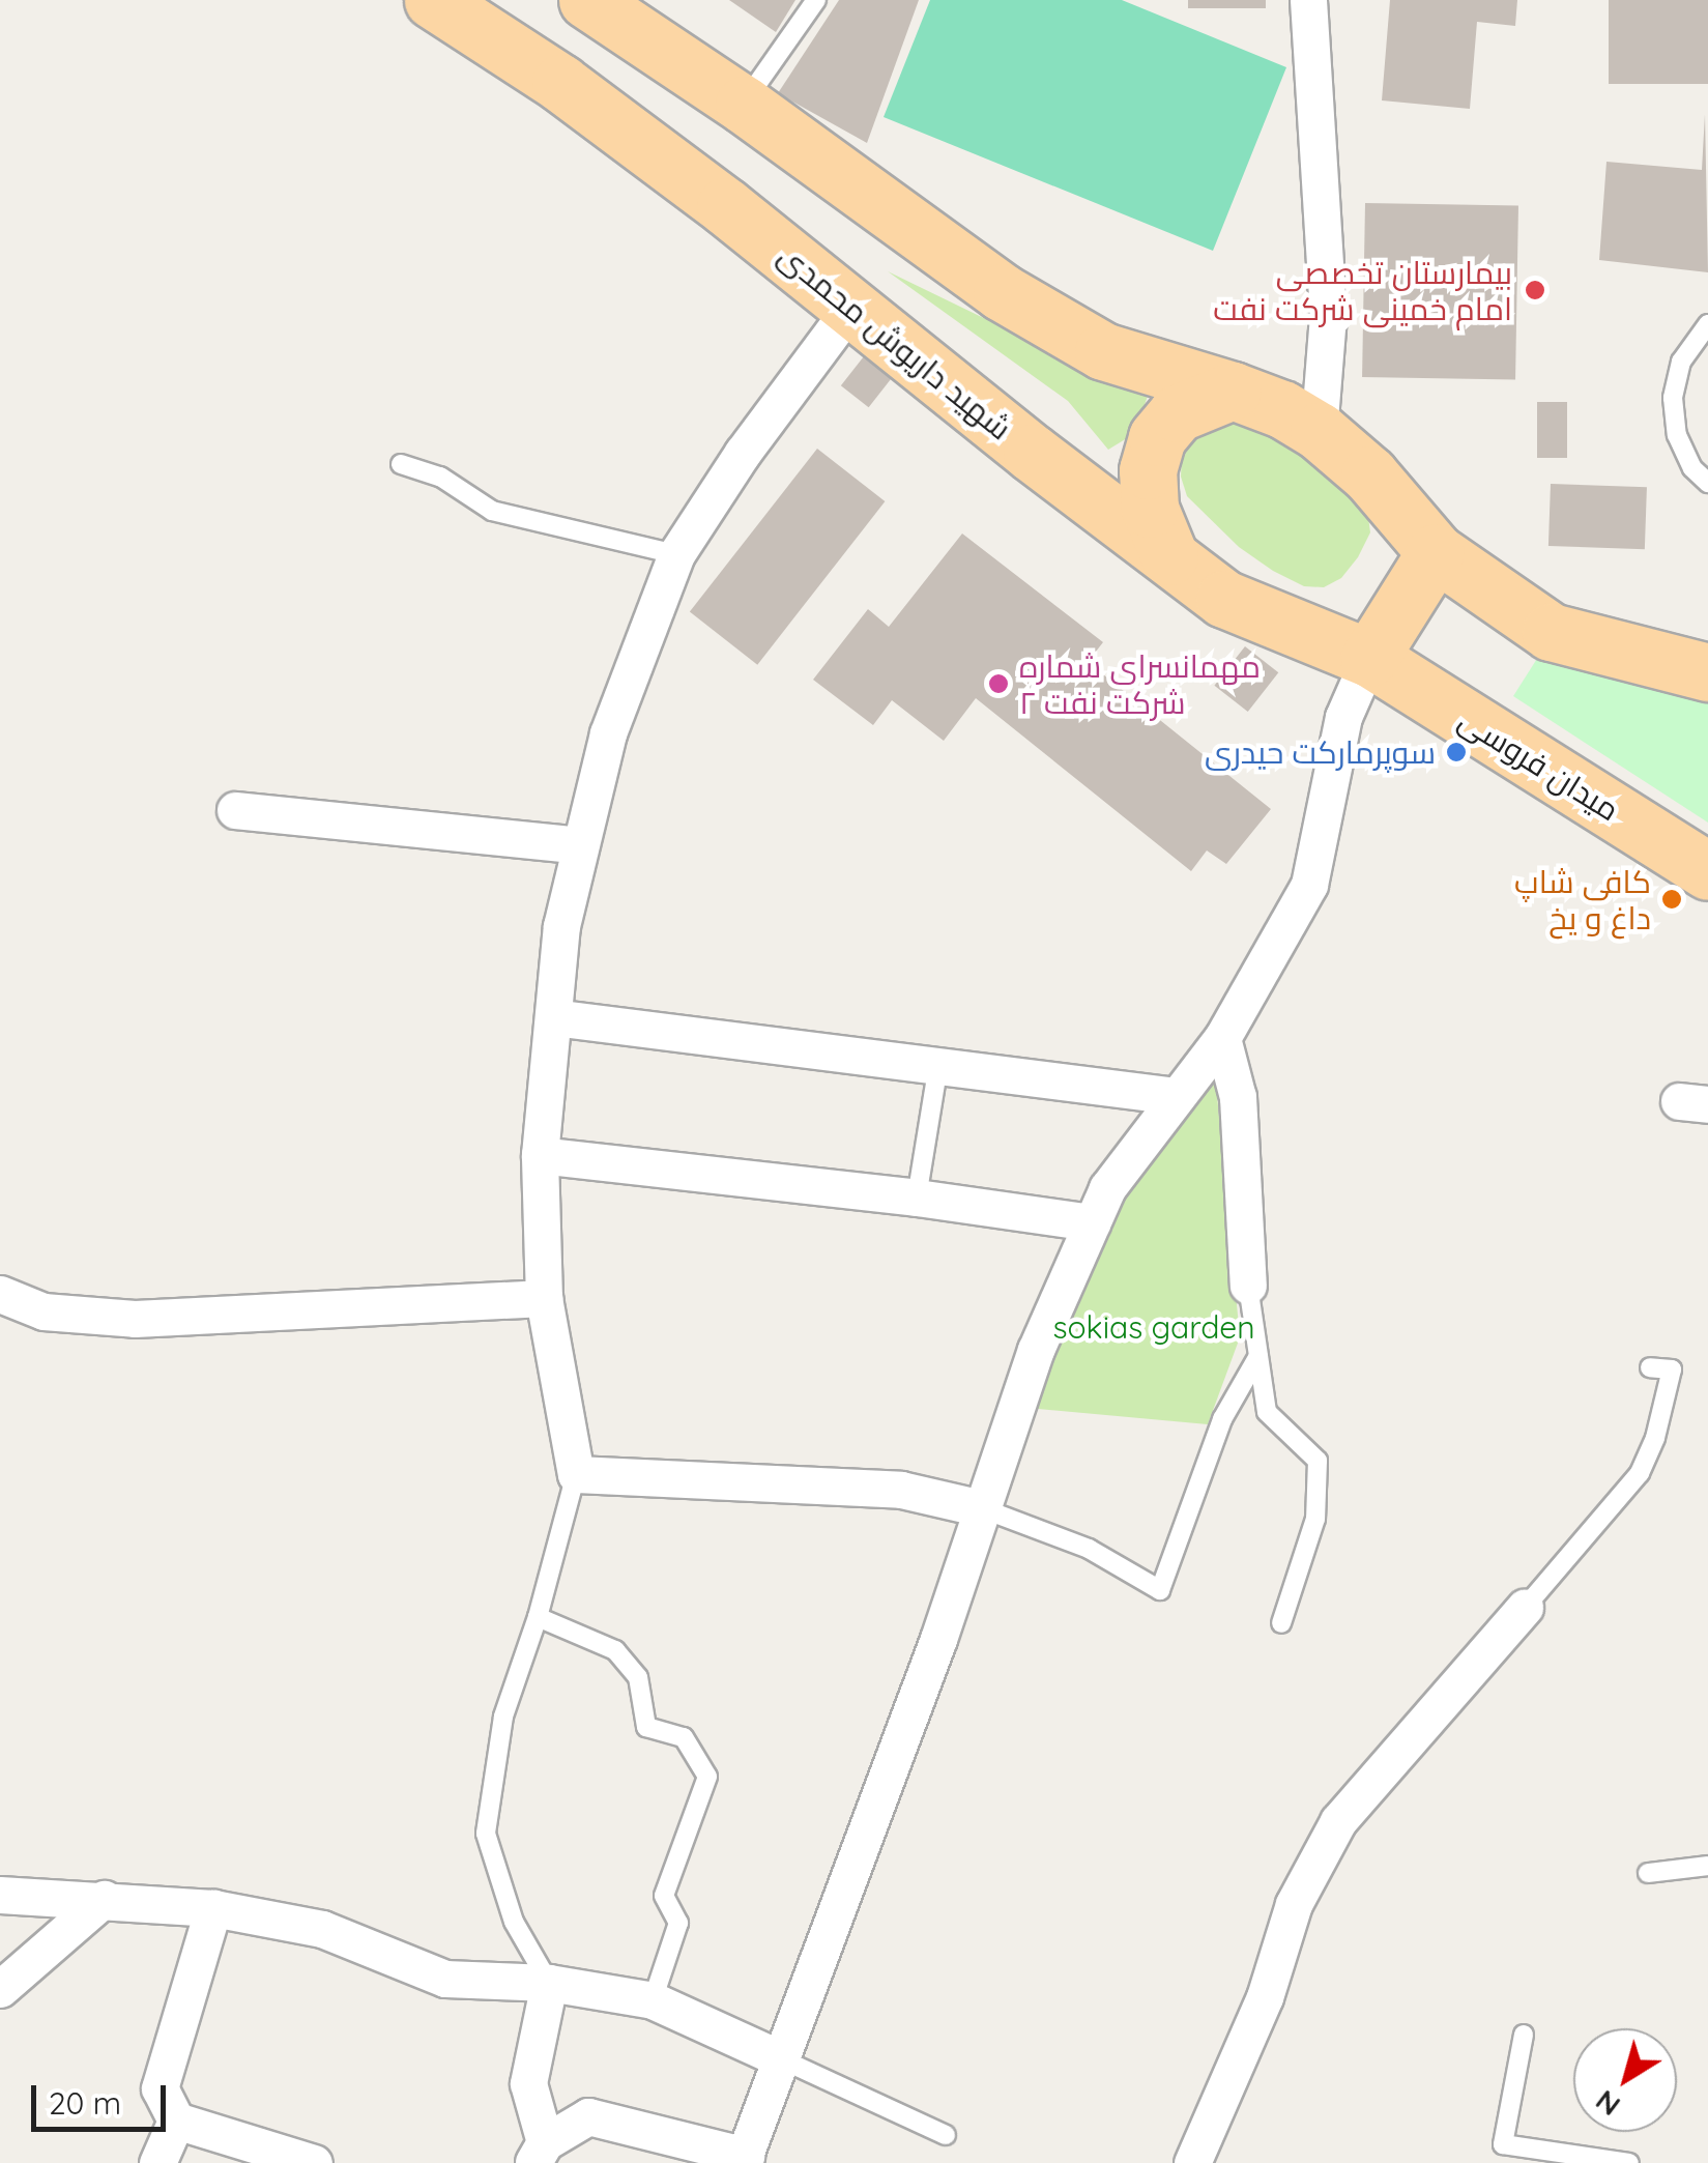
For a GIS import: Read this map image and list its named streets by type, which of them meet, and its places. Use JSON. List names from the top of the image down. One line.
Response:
{"streets":{"main road":["شهید داریوش محمدی","میدان فروسی"]},"crossings":[["شهید داریوش محمدی","میدان فروسی"]],"parks":["sokias garden"],"places":["بیمارستان تخصصی امام خمینی شرکت نفت","مهمانسرای شماره ۲ شرکت نفت","سوپرمارکت حیدری","کافی شاپ داغ و یخ"],"scale_bar":"20 m","north":"bottom left"}
